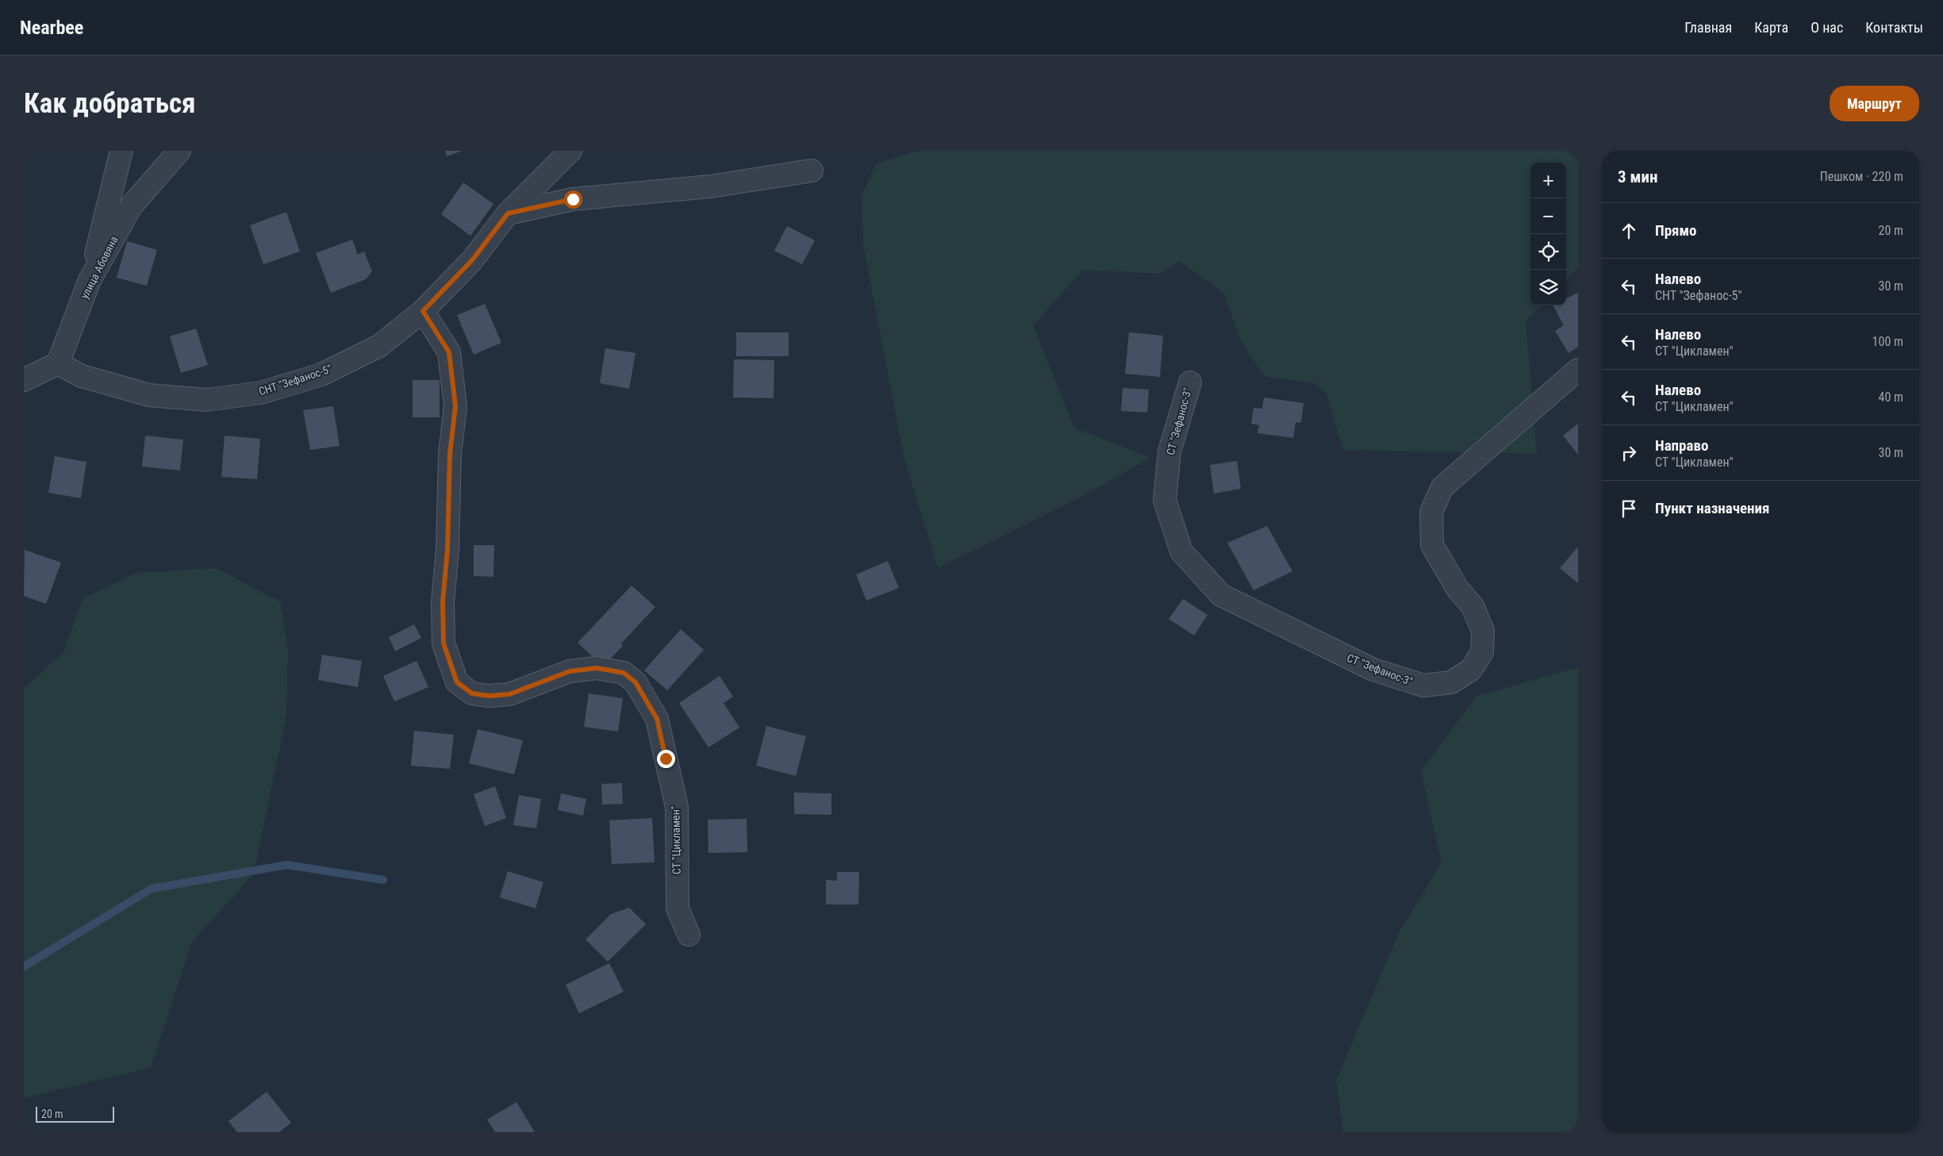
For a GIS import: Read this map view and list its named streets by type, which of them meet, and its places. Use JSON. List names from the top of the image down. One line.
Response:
{"streets":{"street":["улица Абовяна","СНТ \"Зефанос-5\"","СТ \"Зефанос-3\"","СТ \"Цикламен\""]},"crossings":[["улица Абовяна","СНТ \"Зефанос-5\""],["СНТ \"Зефанос-5\"","СТ \"Цикламен\""]],"scale_bar":"20 m","page":{"header":"Nearbee","nav":["Главная","Карта","О нас","Контакты"],"buttons":"Маршрут","title":"Как добраться","heading":["3 мин","Пешком · 220 m"],"map_buttons":["+","−"],"list":[["Прямо","20 m"],["Налево","СНТ \"Зефанос-5\"","30 m"],["Налево","СТ \"Цикламен\"","100 m"],["Налево","СТ \"Цикламен\"","40 m"],["Направо","СТ \"Цикламен\"","30 m"],"Пункт назначения"],"scale":"20 m"}}
